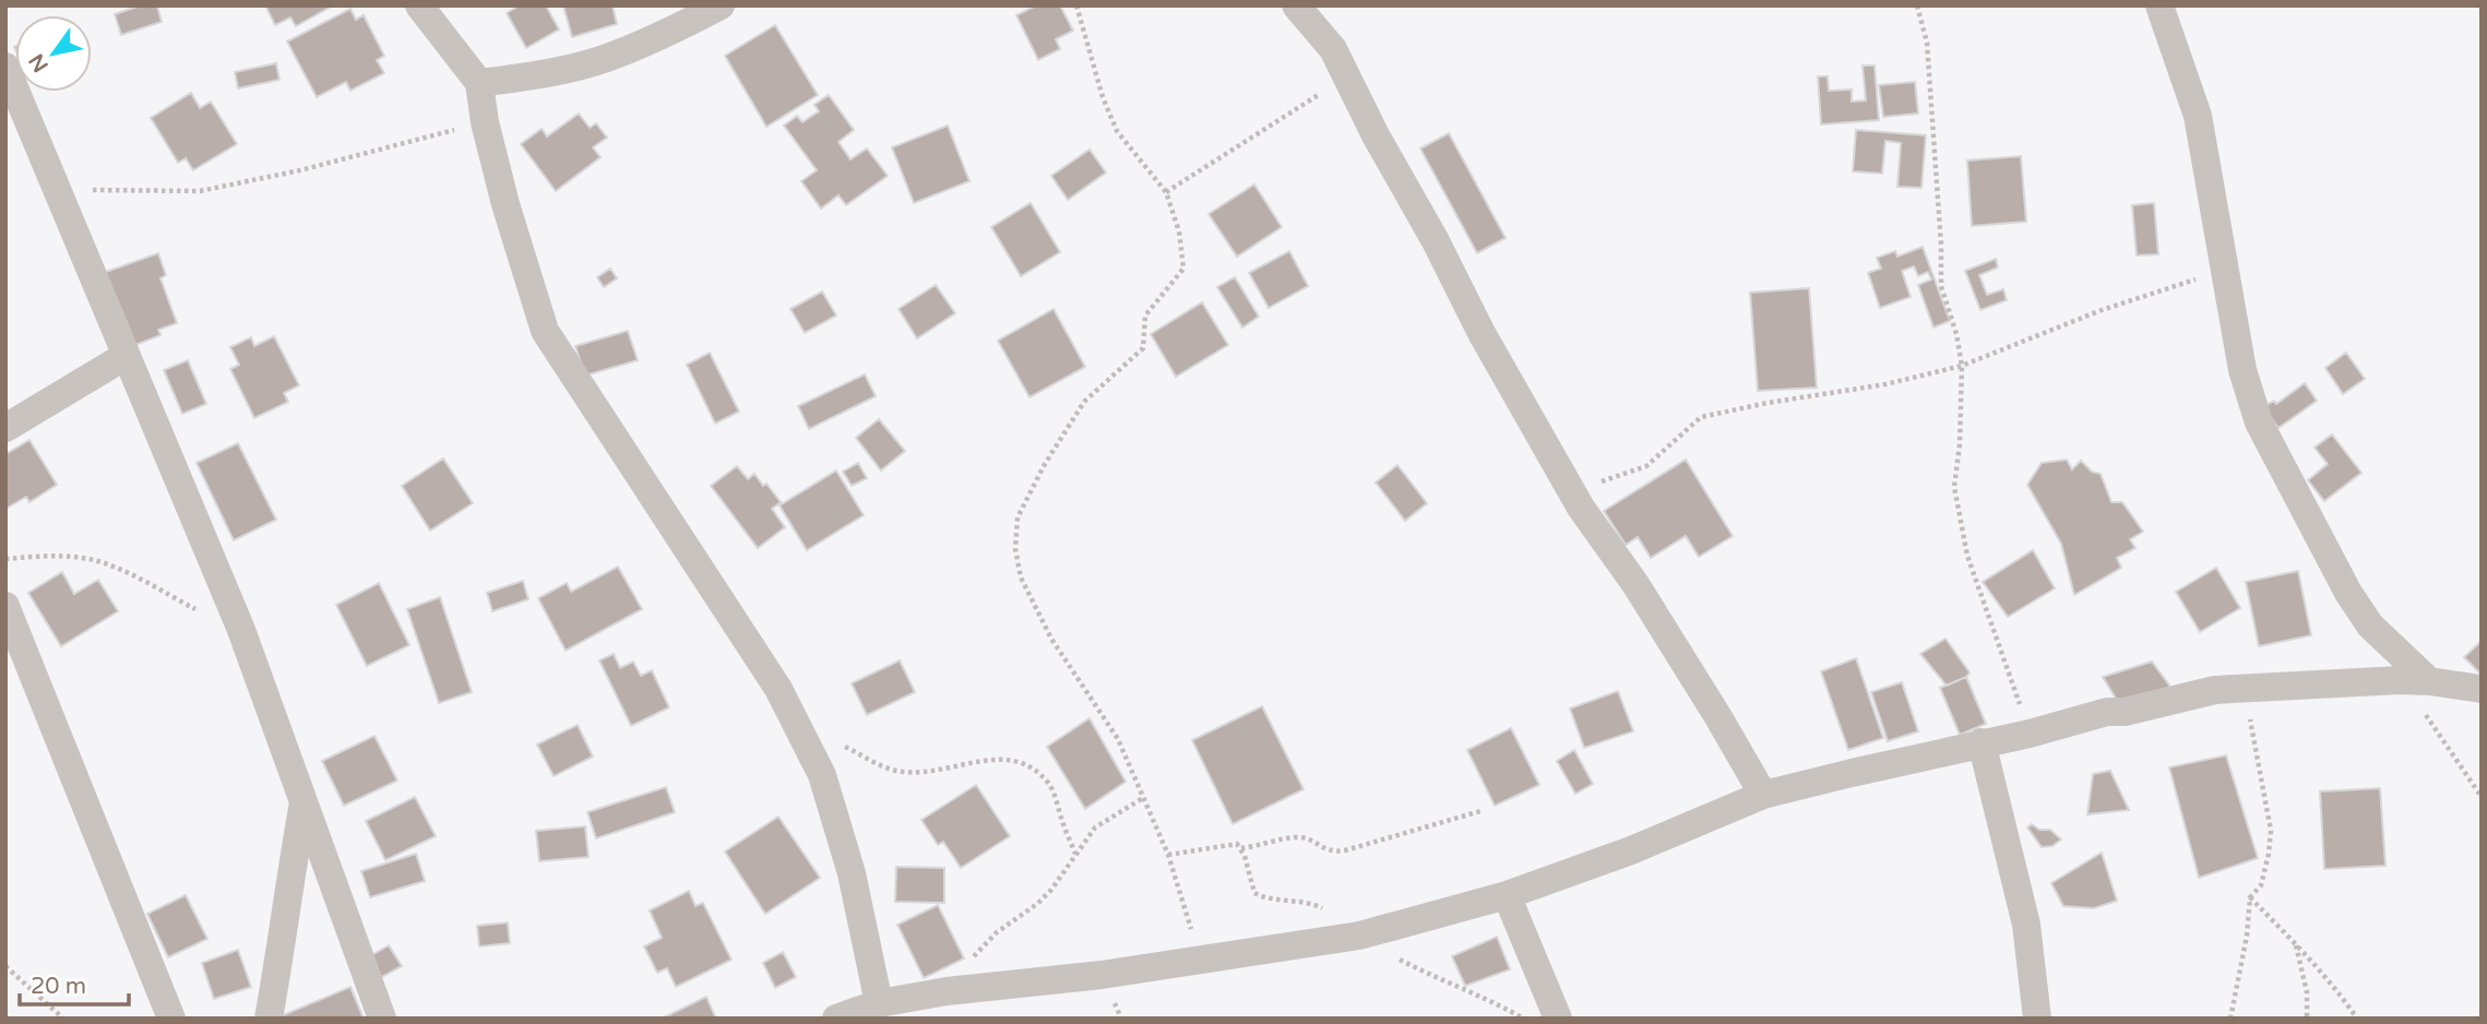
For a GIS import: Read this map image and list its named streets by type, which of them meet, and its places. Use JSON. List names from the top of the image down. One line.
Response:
{"scale_bar":"20 m","north":"bottom left"}
